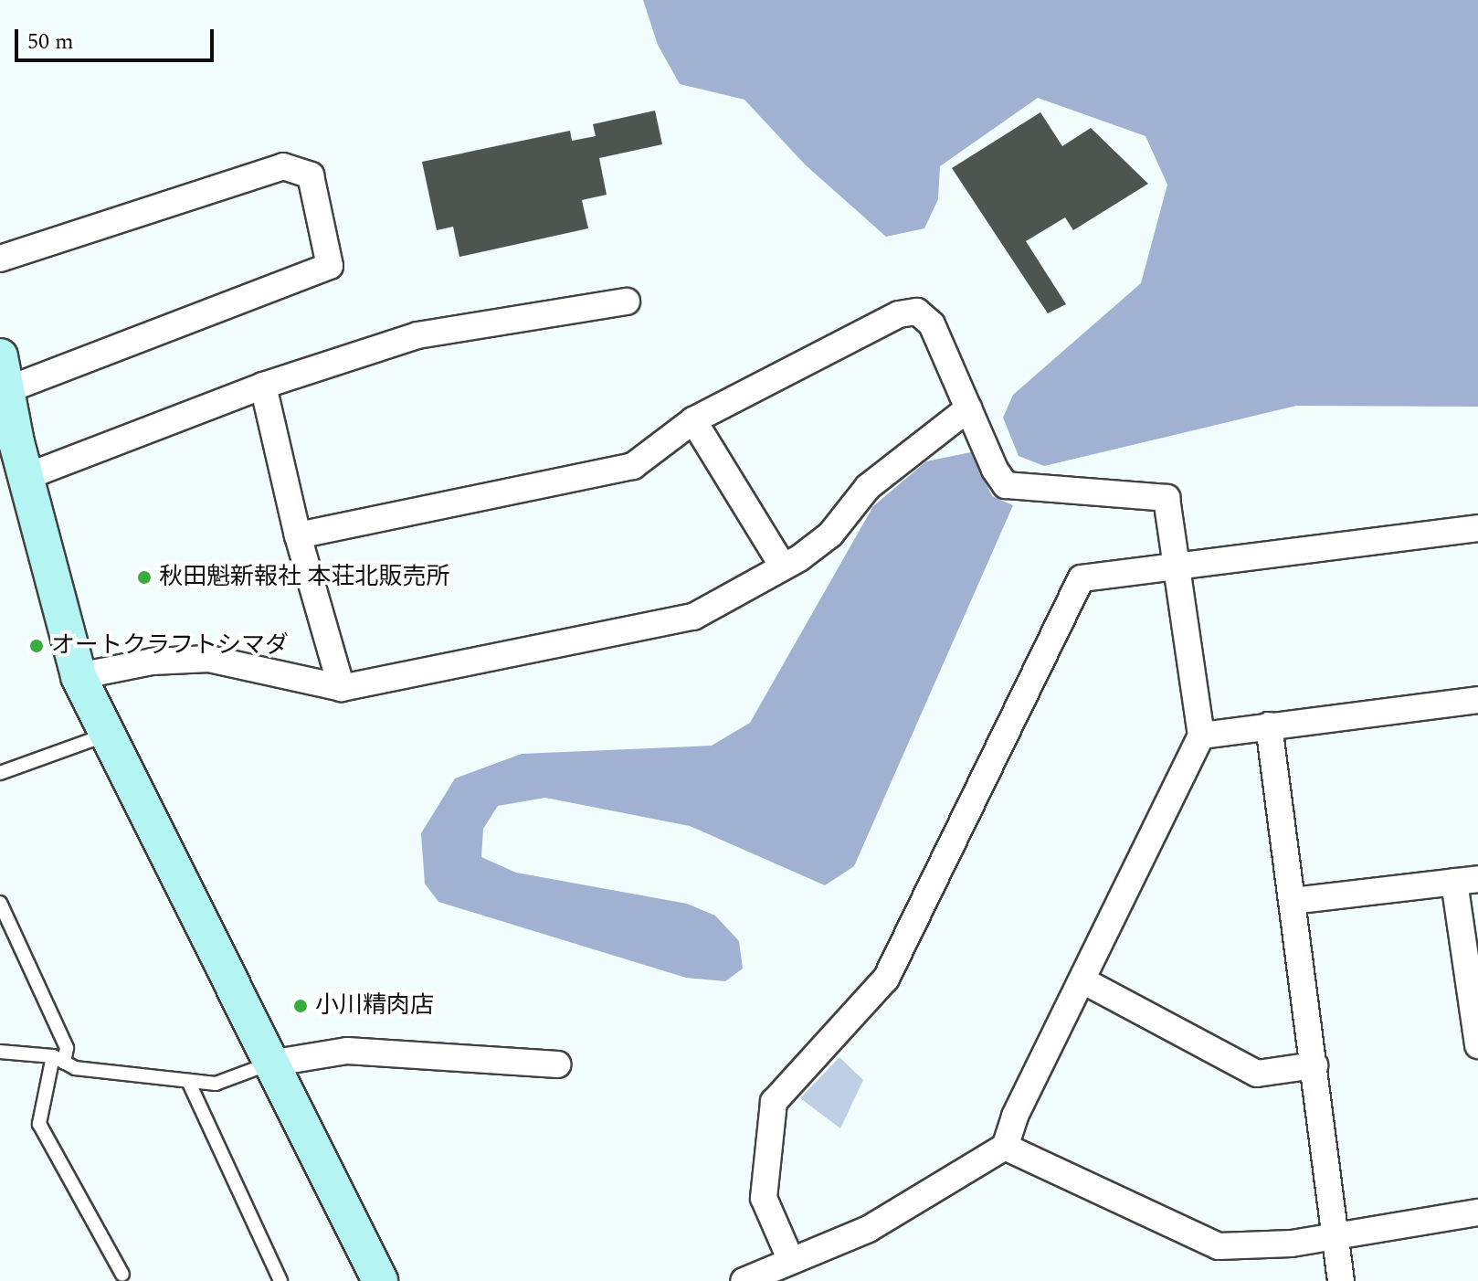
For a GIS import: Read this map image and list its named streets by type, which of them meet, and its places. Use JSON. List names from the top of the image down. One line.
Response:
{"places":["秋田魁新報社 本荘北販売所","オートクラフトシマダ","小川精肉店"],"scale_bar":"50 m"}
